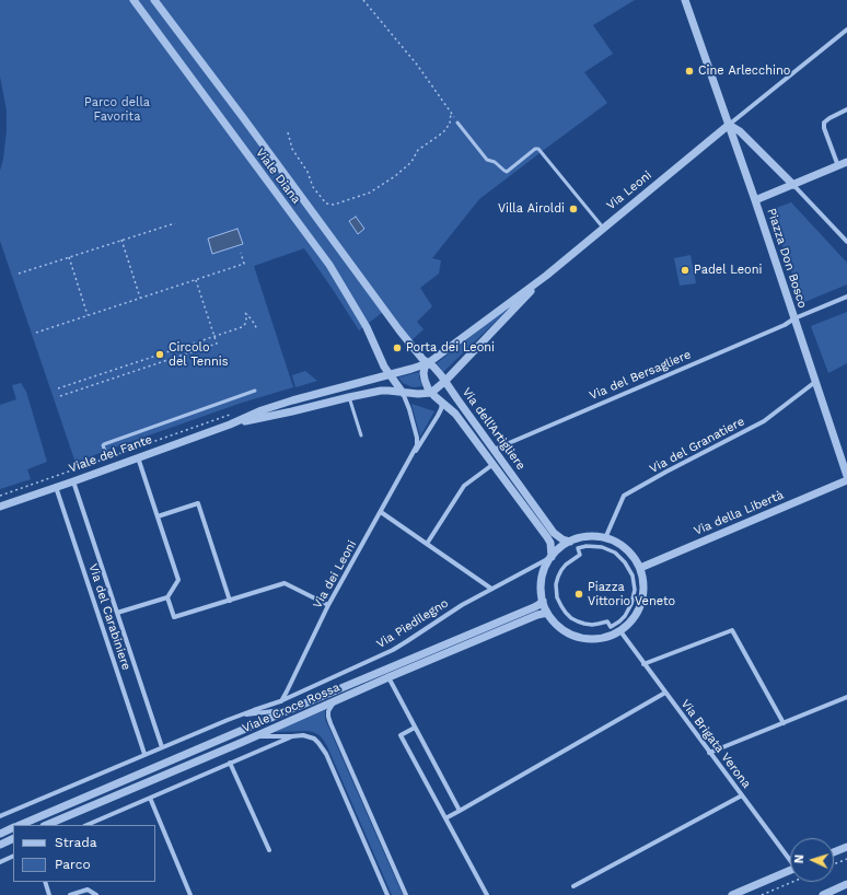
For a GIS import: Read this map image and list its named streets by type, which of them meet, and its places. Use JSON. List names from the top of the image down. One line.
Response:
{"streets":{"street":["Viale Diana","Via Leoni","Piazza Don Bosco","Via del Bersagliere","Via dell'Artigliere","Via del Granatiere","Viale del Fante","Via della Libertà","Via dei Leoni","Via del Carabiniere","Via Piedilegno","Viale Croce Rossa","Via Brigata Verona"]},"crossings":[["Viale Diana","Via Leoni"],["Viale Diana","Via dell'Artigliere"],["Viale Diana","Viale del Fante"],["Via Leoni","Piazza Don Bosco"],["Via Leoni","Via dell'Artigliere"],["Via Leoni","Viale del Fante"],["Piazza Don Bosco","Via del Bersagliere"],["Via del Bersagliere","Via dell'Artigliere"],["Via dell'Artigliere","Via Piedilegno"],["Viale del Fante","Via del Carabiniere"],["Via dei Leoni","Via Piedilegno"],["Via dei Leoni","Viale Croce Rossa"],["Via del Carabiniere","Viale Croce Rossa"],["Via Piedilegno","Viale Croce Rossa"]],"parks":["Parco della Favorita"],"places":["Cine Arlecchino","Villa Airoldi","Padel Leoni","Porta dei Leoni","Circolo del Tennis","Piazza Vittorio Veneto"],"legend":["Strada","Parco"],"north":"left"}
